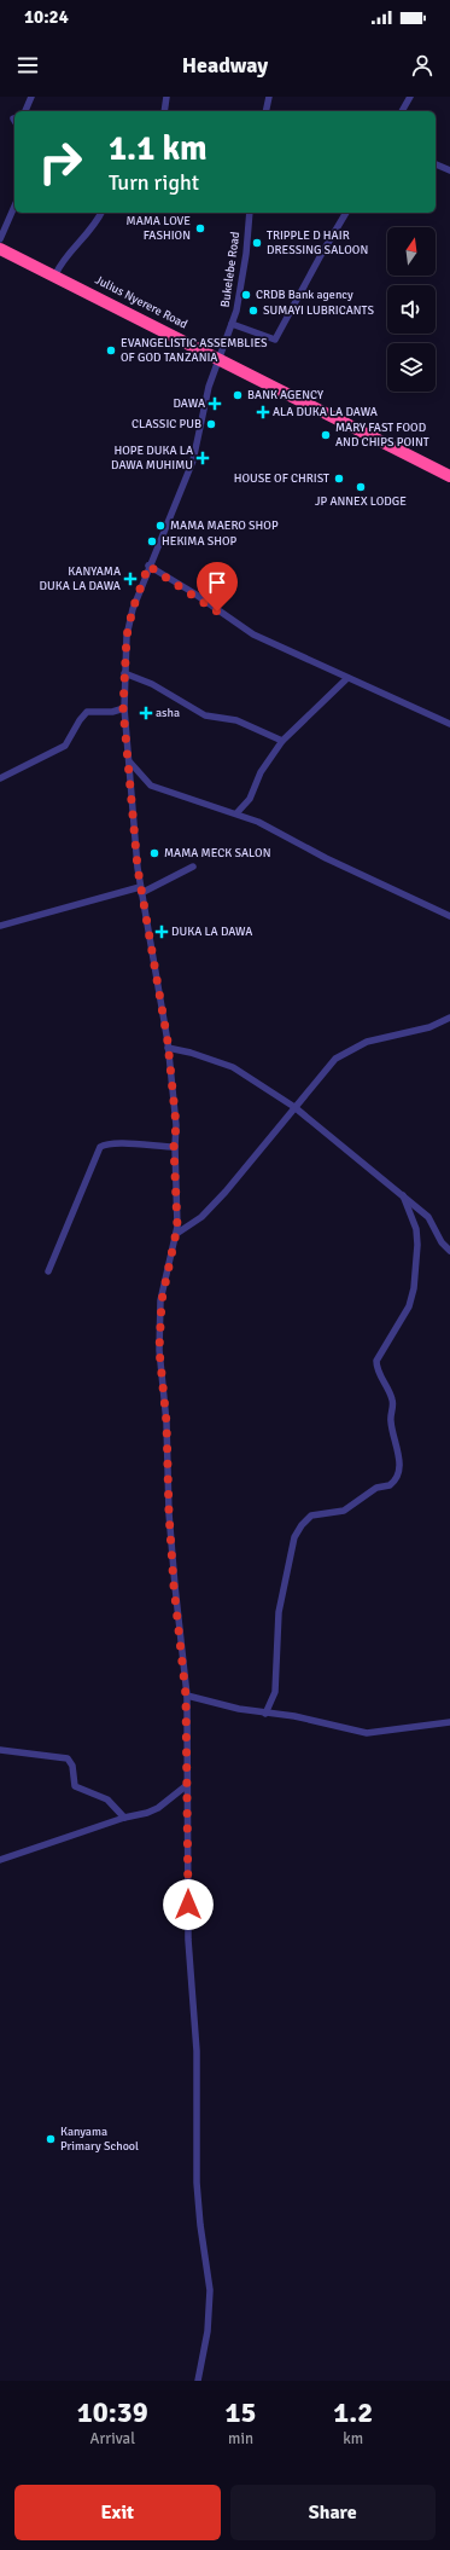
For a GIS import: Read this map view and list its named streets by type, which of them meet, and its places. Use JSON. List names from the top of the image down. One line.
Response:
{"streets":{"highway":["Julius Nyerere Road"],"street":["Bukelebe Road"]},"crossings":[["Bukelebe Road","Julius Nyerere Road"]],"places":{"other":["MAMA LOVE FASHION","TRIPPLE D HAIR DRESSING SALOON","CRDB Bank agency","SUMAYI LUBRICANTS","EVANGELISTIC ASSEMBLIES OF GOD TANZANIA","BANK AGENCY","CLASSIC PUB","MARY FAST FOOD AND CHIPS POINT","HOUSE OF CHRIST","JP ANNEX LODGE","MAMA MAERO SHOP","HEKIMA SHOP","MAMA MECK SALON","Kanyama Primary School"],"health":["DAWA","ALA DUKA LA DAWA","HOPE DUKA LA DAWA MUHIMU","KANYAMA DUKA LA DAWA","asha","DUKA LA DAWA"]},"north":"top","page":{"status":"10:24","header":"Headway","turn":["1.1 km","Turn right"],"eta":["10:39","Arrival","15","min","1.2","km"],"buttons":["Exit","Share"]}}
